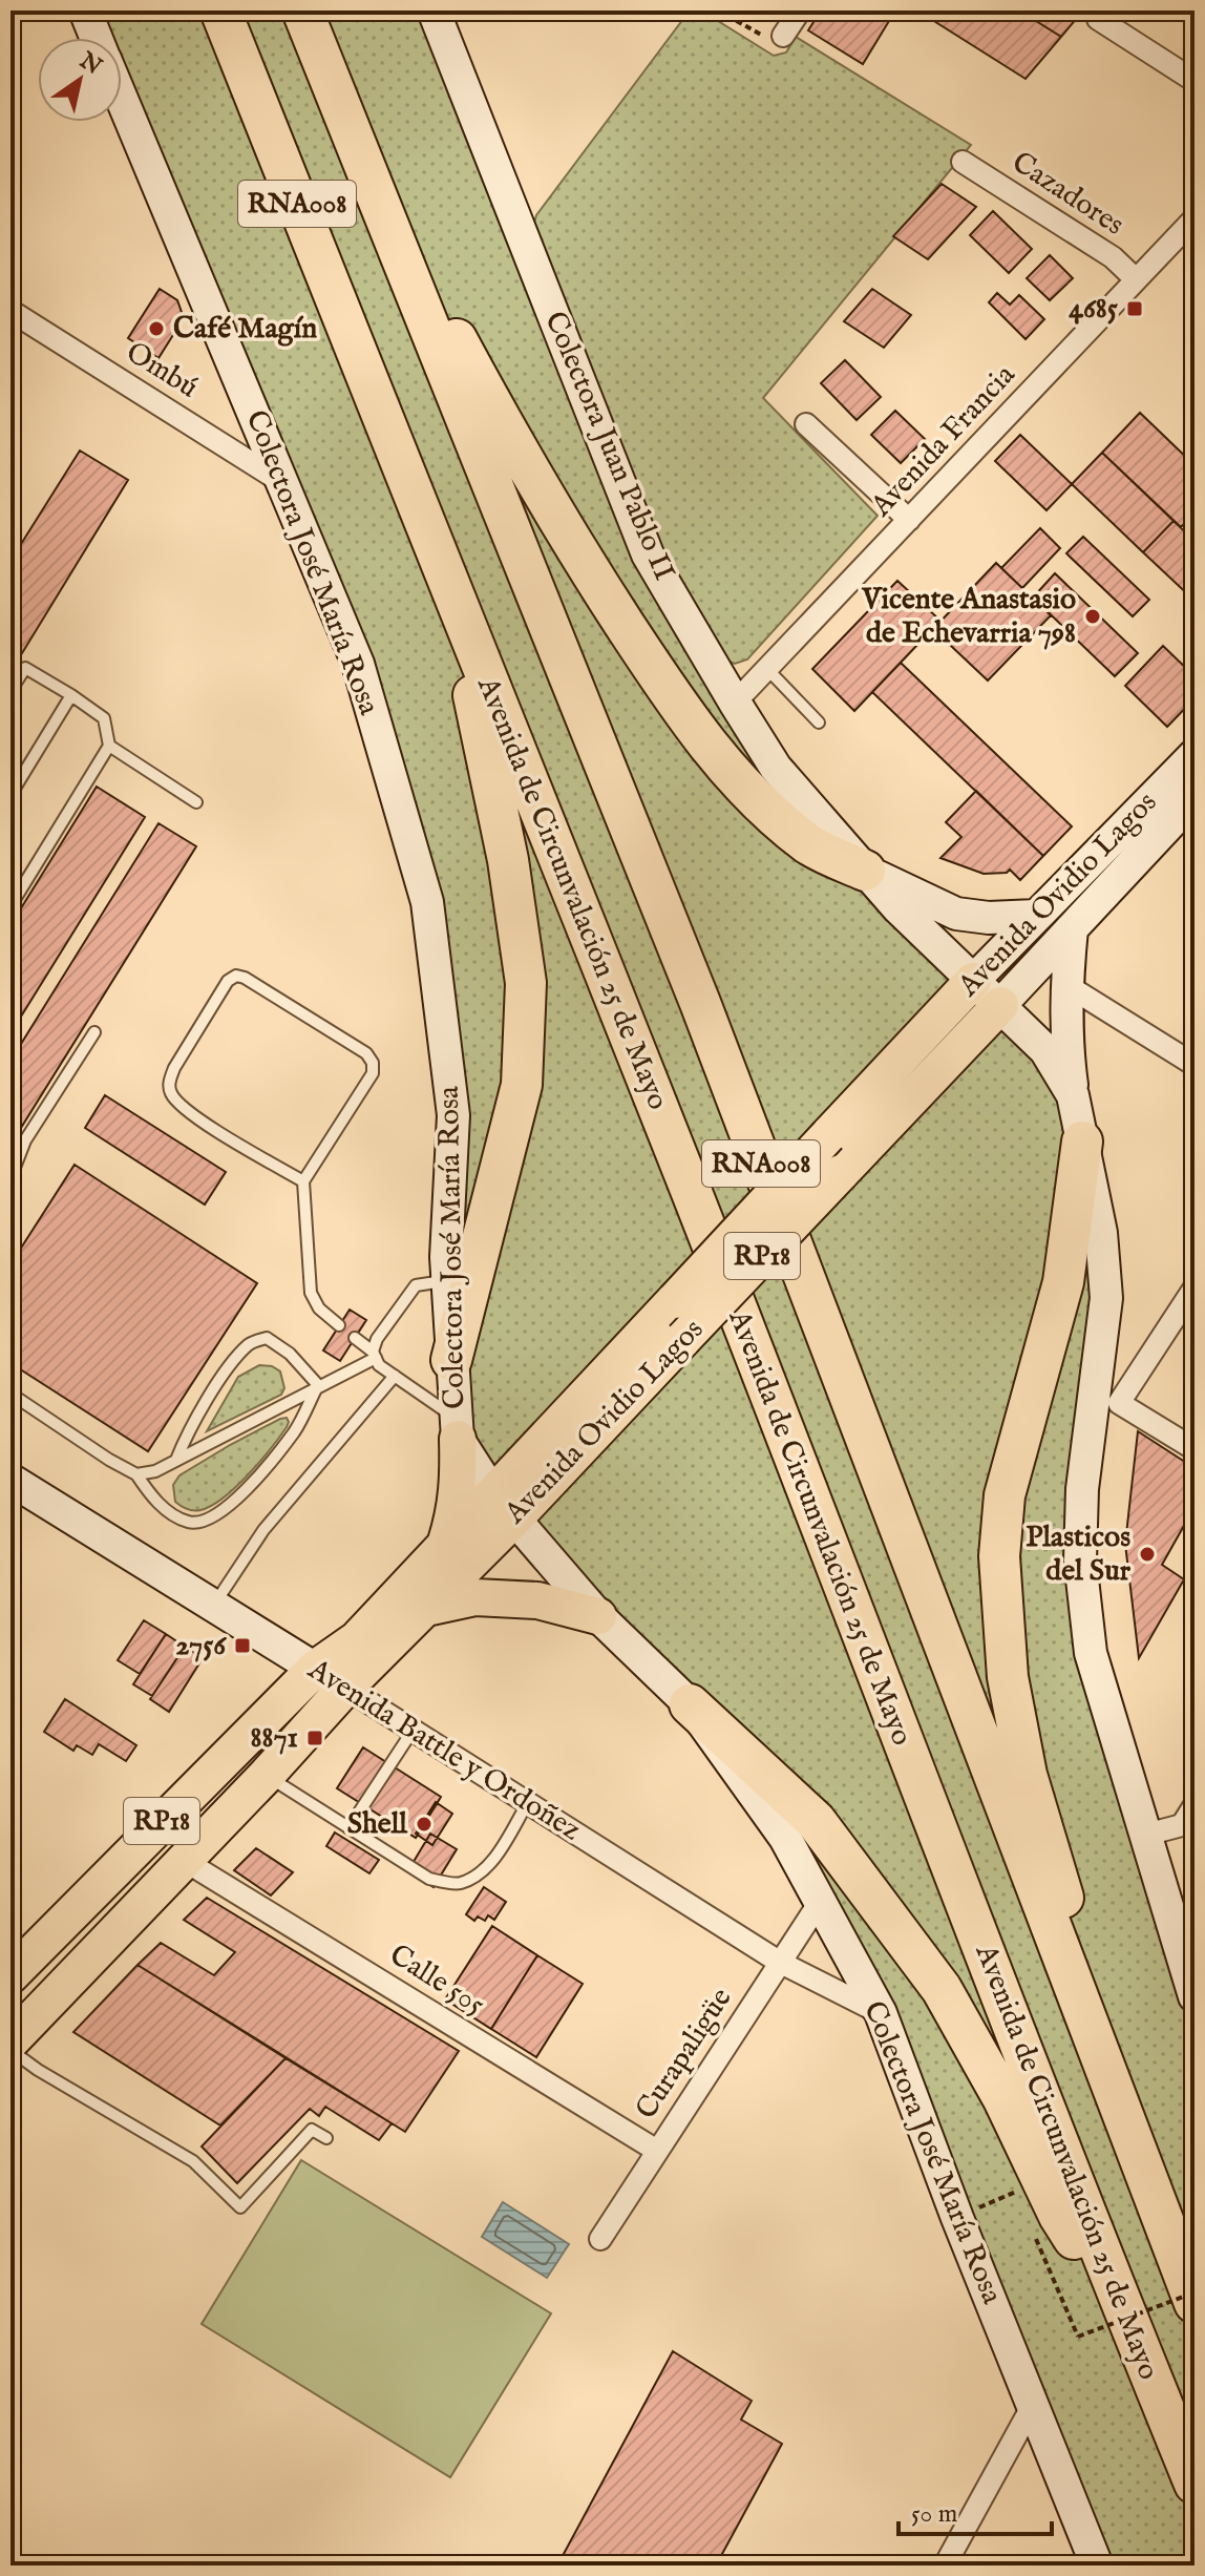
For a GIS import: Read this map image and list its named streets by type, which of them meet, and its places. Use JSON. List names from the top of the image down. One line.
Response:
{"streets":{"highway":["RNA008","Avenida de Circunvalación 25 de Mayo"],"main road":["Colectora Juan Pablo II","Colectora José María Rosa","Avenida Ovidio Lagos","RP18","Avenida Battle y Ordoñez"],"street":["Cazadores","Ombú","Avenida Francia","Calle 505","Curapaligüe"]},"crossings":[["Cazadores","Avenida Francia"],["Ombú","Colectora José María Rosa"],["Avenida Francia","Colectora Juan Pablo II"],["Colectora Juan Pablo II","Avenida Ovidio Lagos"],["Colectora José María Rosa","Avenida Ovidio Lagos"],["Colectora José María Rosa","RP18"],["Colectora José María Rosa","Avenida Battle y Ordoñez"],["Colectora José María Rosa","Curapaligüe"],["Avenida Ovidio Lagos","RP18"],["Avenida Ovidio Lagos","Avenida Battle y Ordoñez"],["Avenida Ovidio Lagos","Calle 505"],["Avenida Battle y Ordoñez","Curapaligüe"],["Calle 505","Curapaligüe"]],"places":{"transit":["4685","2756","8871"],"other":["Café Magín","Vicente Anastasio de Echevarria 798","Plasticos del Sur","Shell"]},"scale_bar":"50 m","north":"top right"}
